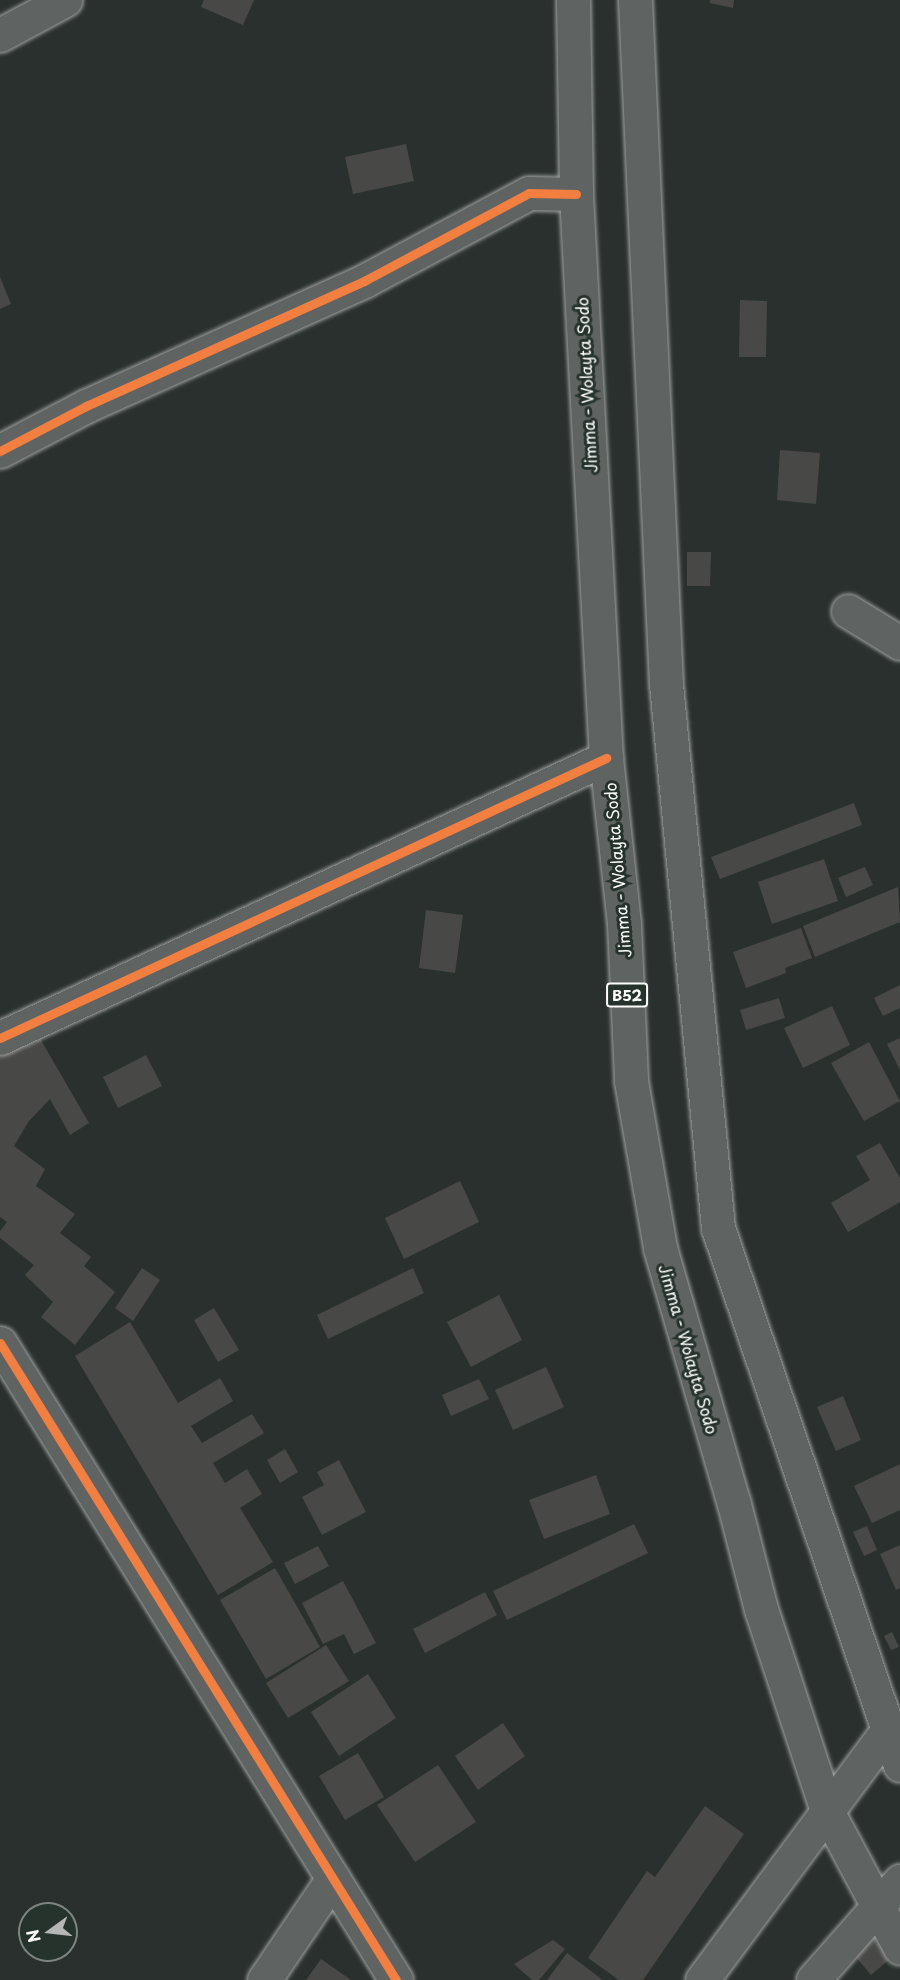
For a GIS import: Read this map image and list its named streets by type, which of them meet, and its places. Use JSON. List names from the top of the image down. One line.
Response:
{"streets":{"main road":["Jimma - Wolayta Sodo","B52"]},"north":"left"}
